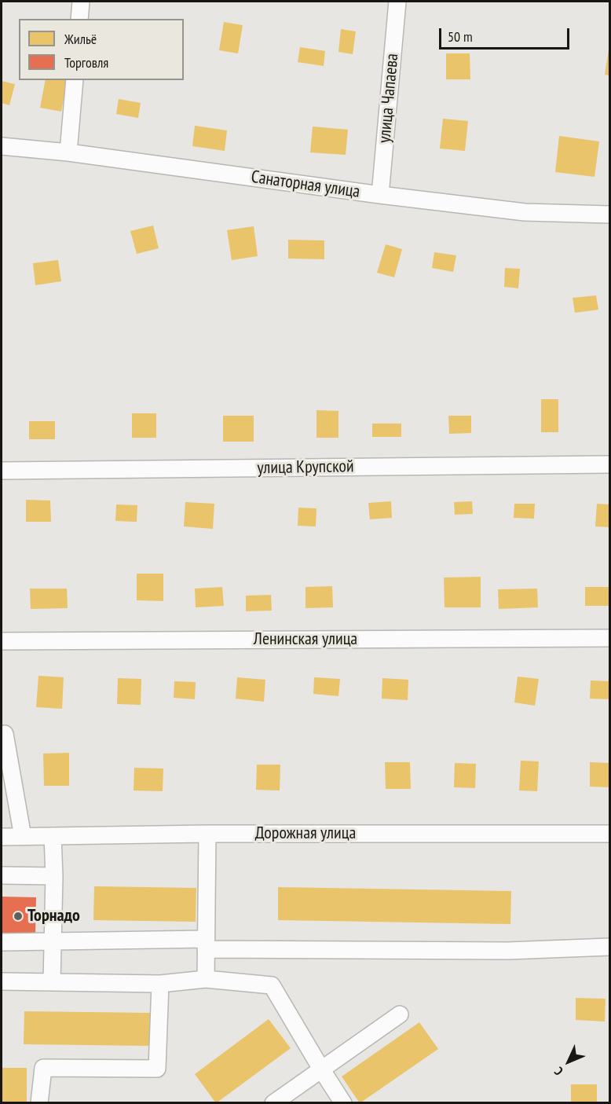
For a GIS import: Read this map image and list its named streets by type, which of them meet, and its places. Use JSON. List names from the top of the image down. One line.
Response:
{"streets":{"street":["улица Чапаева","Санаторная улица","улица Крупской","Ленинская улица","Дорожная улица"]},"crossings":[["улица Чапаева","Санаторная улица"]],"places":["Торнадо"],"legend":["Жильё","Торговля"],"scale_bar":"50 m","north":"bottom left"}
